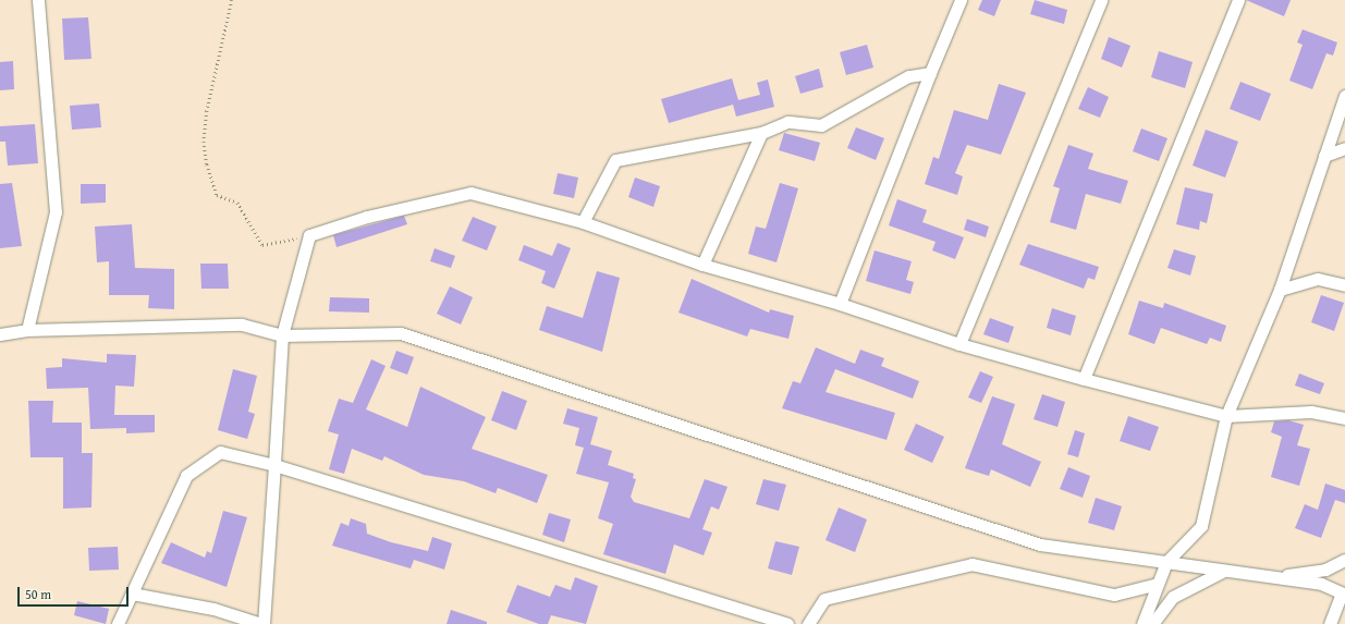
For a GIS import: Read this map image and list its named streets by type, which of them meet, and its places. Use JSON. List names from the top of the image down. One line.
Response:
{"scale_bar":"50 m"}
